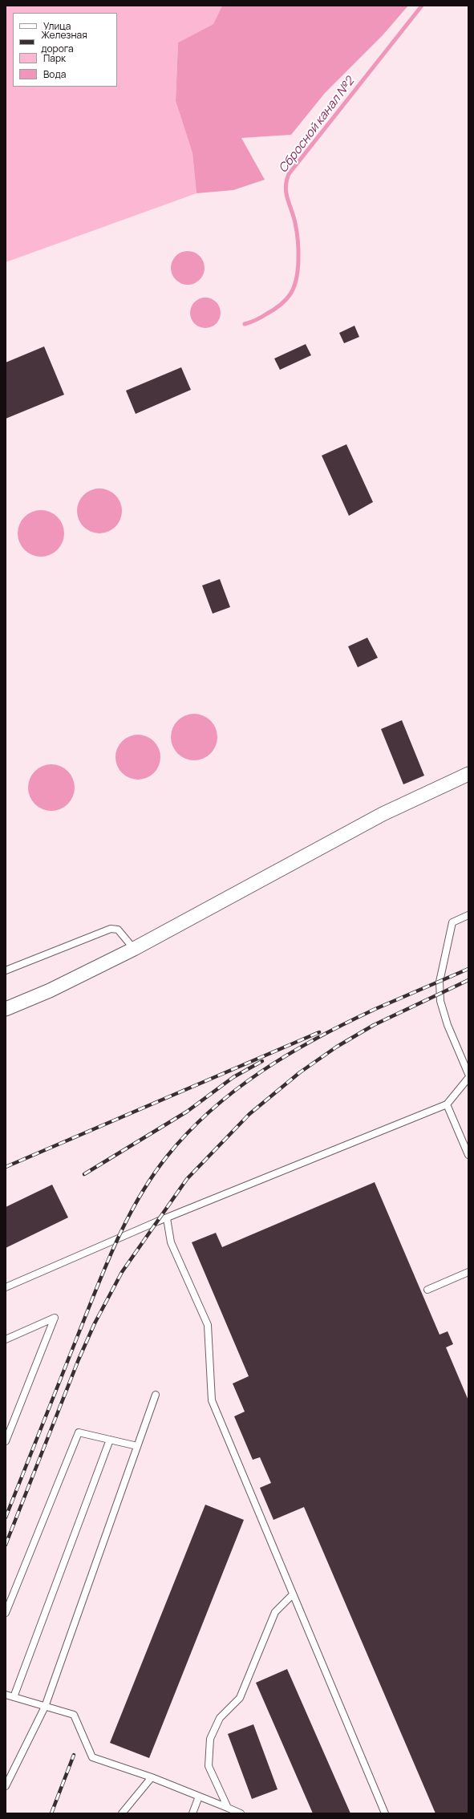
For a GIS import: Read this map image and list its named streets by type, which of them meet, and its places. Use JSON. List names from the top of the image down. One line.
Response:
{"water":["Сбросной канал №2"],"legend":["Улица","Железная дорога","Парк","Вода"]}
